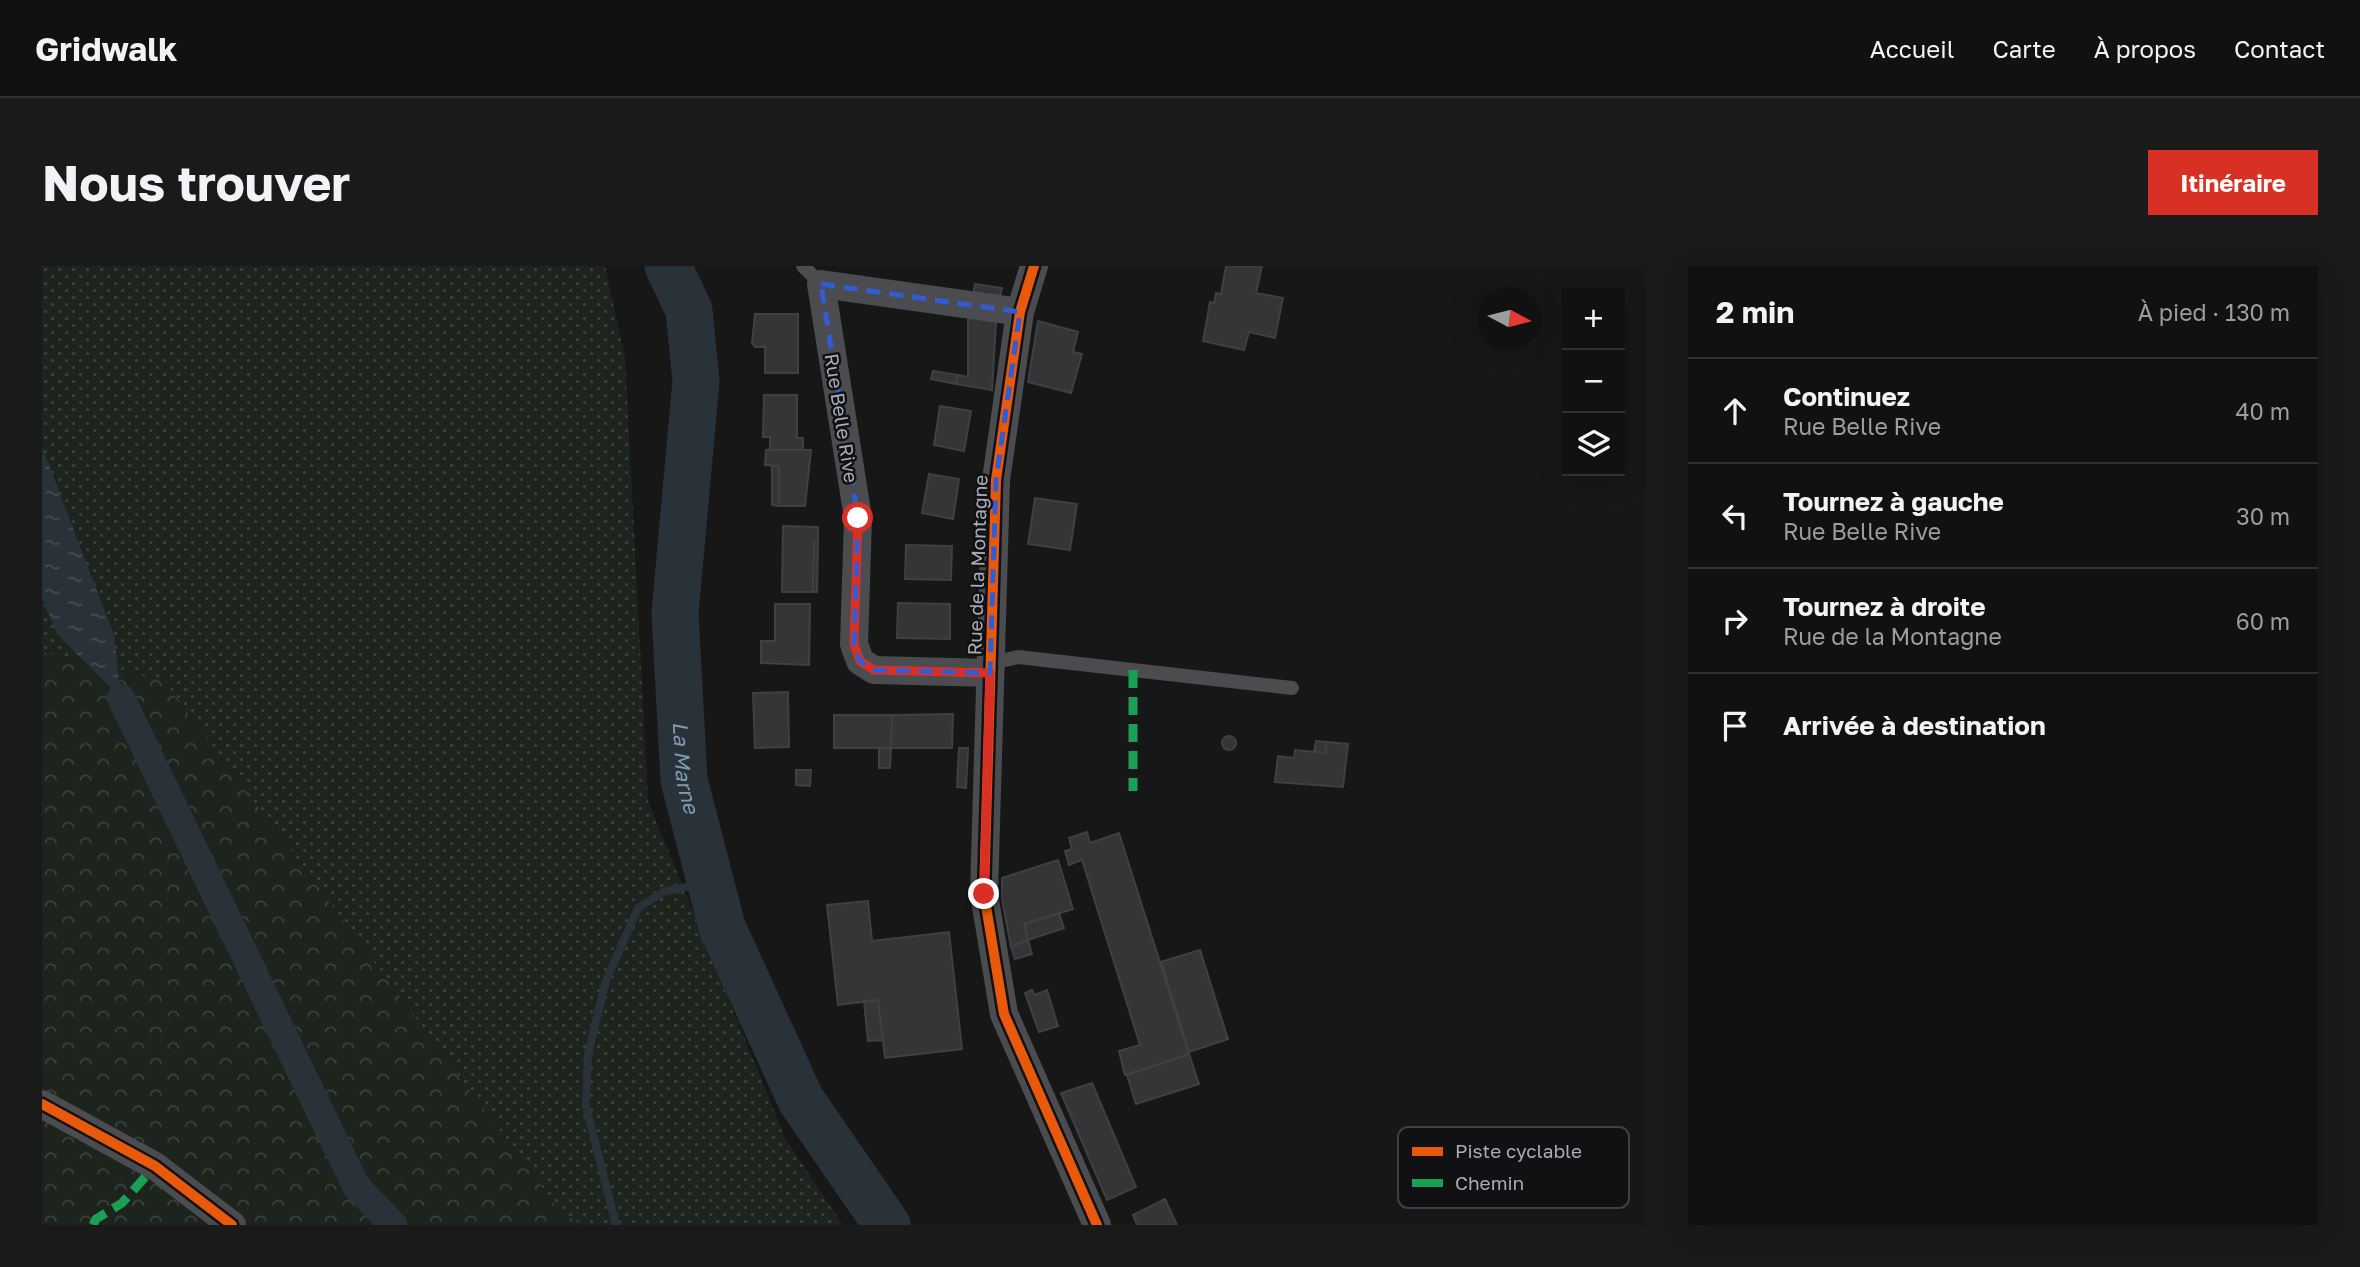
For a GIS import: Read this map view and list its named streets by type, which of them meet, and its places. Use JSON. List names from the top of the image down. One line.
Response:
{"streets":{"street":["Rue Belle Rive","Rue de la Montagne"]},"crossings":[["Rue Belle Rive","Rue de la Montagne"]],"water":["La Marne"],"legend":["Piste cyclable","Chemin"],"north":"right","page":{"header":"Gridwalk","nav":["Accueil","Carte","À propos","Contact"],"buttons":"Itinéraire","title":"Nous trouver","heading":["2 min","À pied · 130 m"],"map_buttons":["+","−"],"list":[["Continuez","Rue Belle Rive","40 m"],["Tournez à gauche","Rue Belle Rive","30 m"],["Tournez à droite","Rue de la Montagne","60 m"],"Arrivée à destination"]}}
